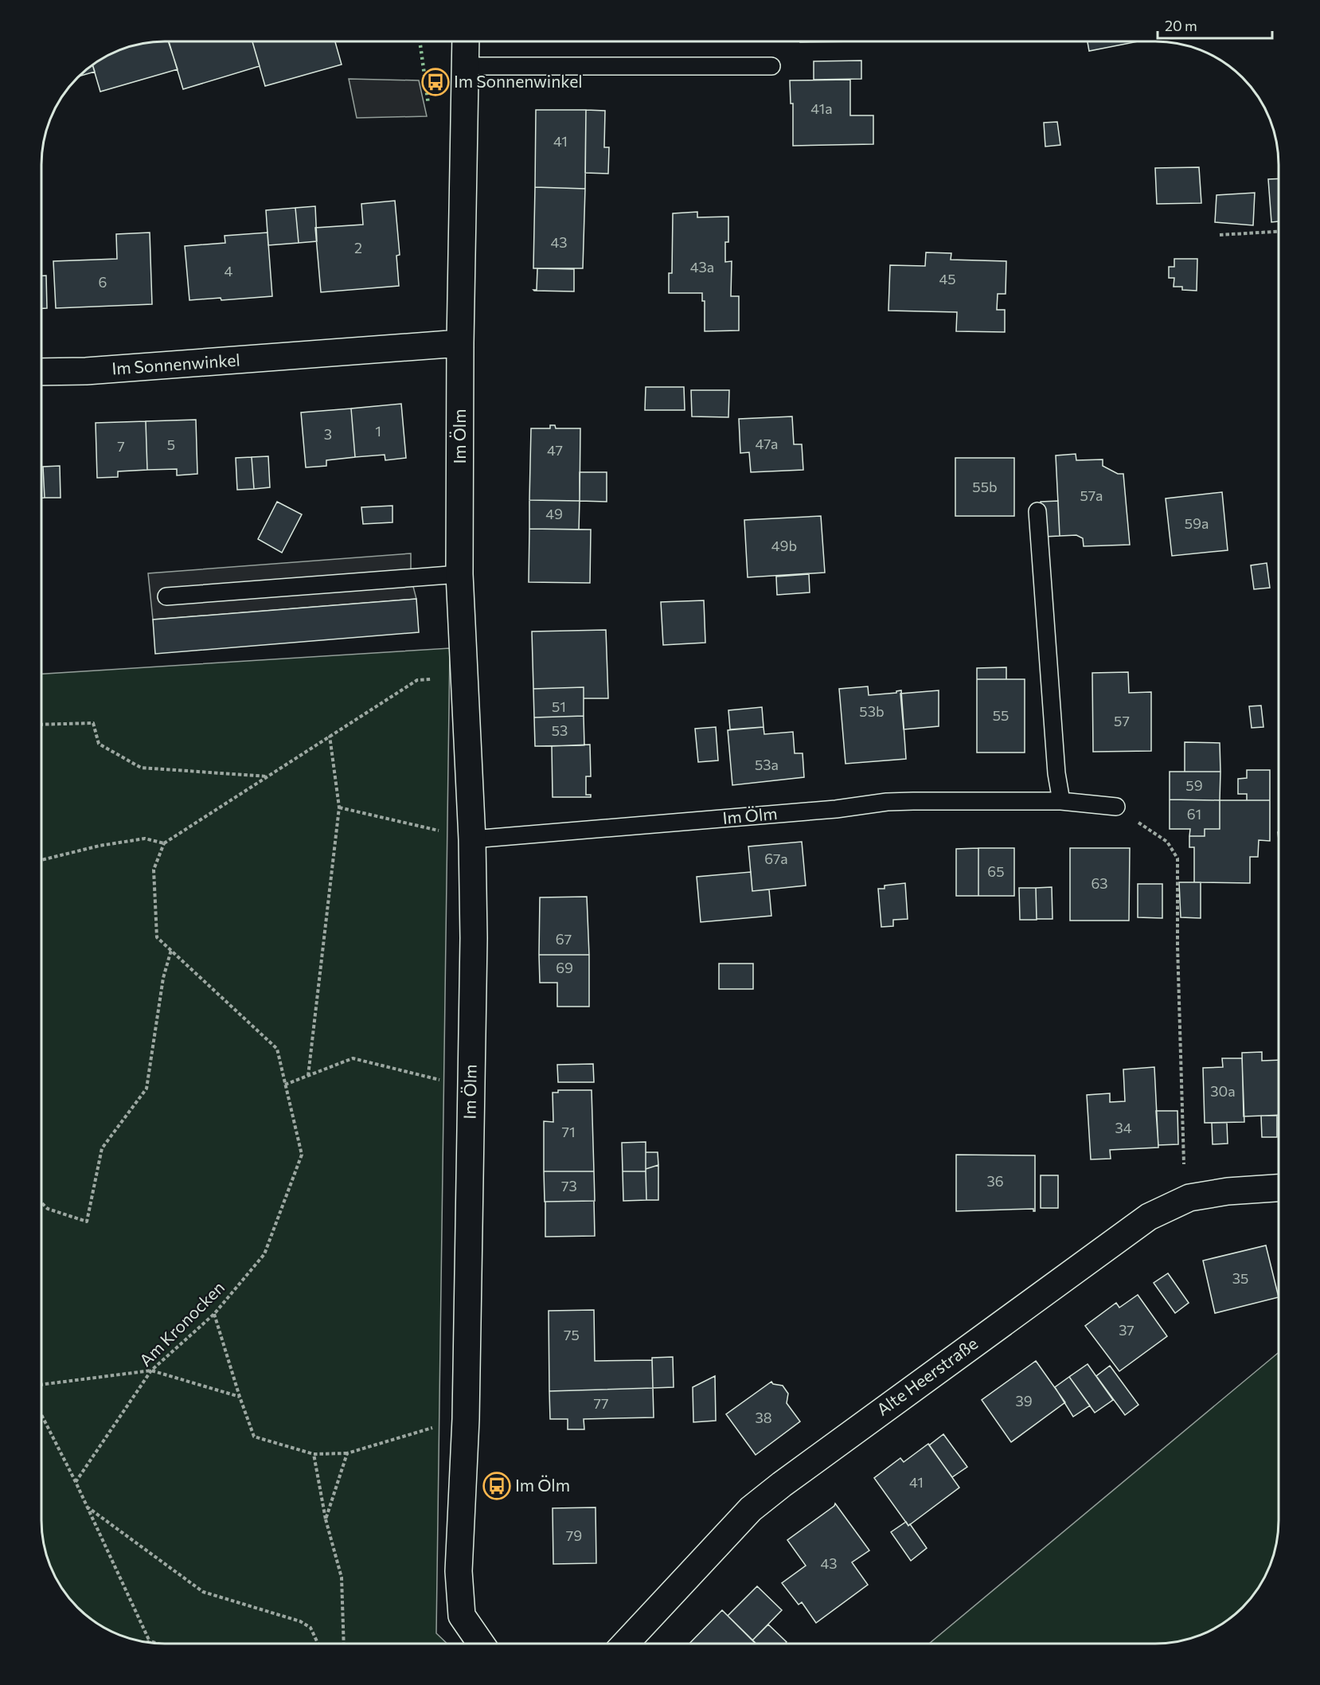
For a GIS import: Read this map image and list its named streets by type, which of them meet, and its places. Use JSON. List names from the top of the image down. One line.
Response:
{"streets":{"street":["Im Sonnenwinkel","Im Ölm","Alte Heerstraße"],"path":["Am Kronocken"]},"crossings":[["Im Sonnenwinkel","Im Ölm"]],"places":{"bus stop":["Im Sonnenwinkel","Im Ölm"]},"house_numbers":["41a","41","43","2","43a","4","45","6","1","3","47a","5","7","47","55b","57a","49","59a","49b","51","53b","55","57","53","53a","59","61","67a","65","63","67","69","30a","34","71","36","73","35","37","75","39","77","38","41","79","43"],"scale_bar":"20 m"}
